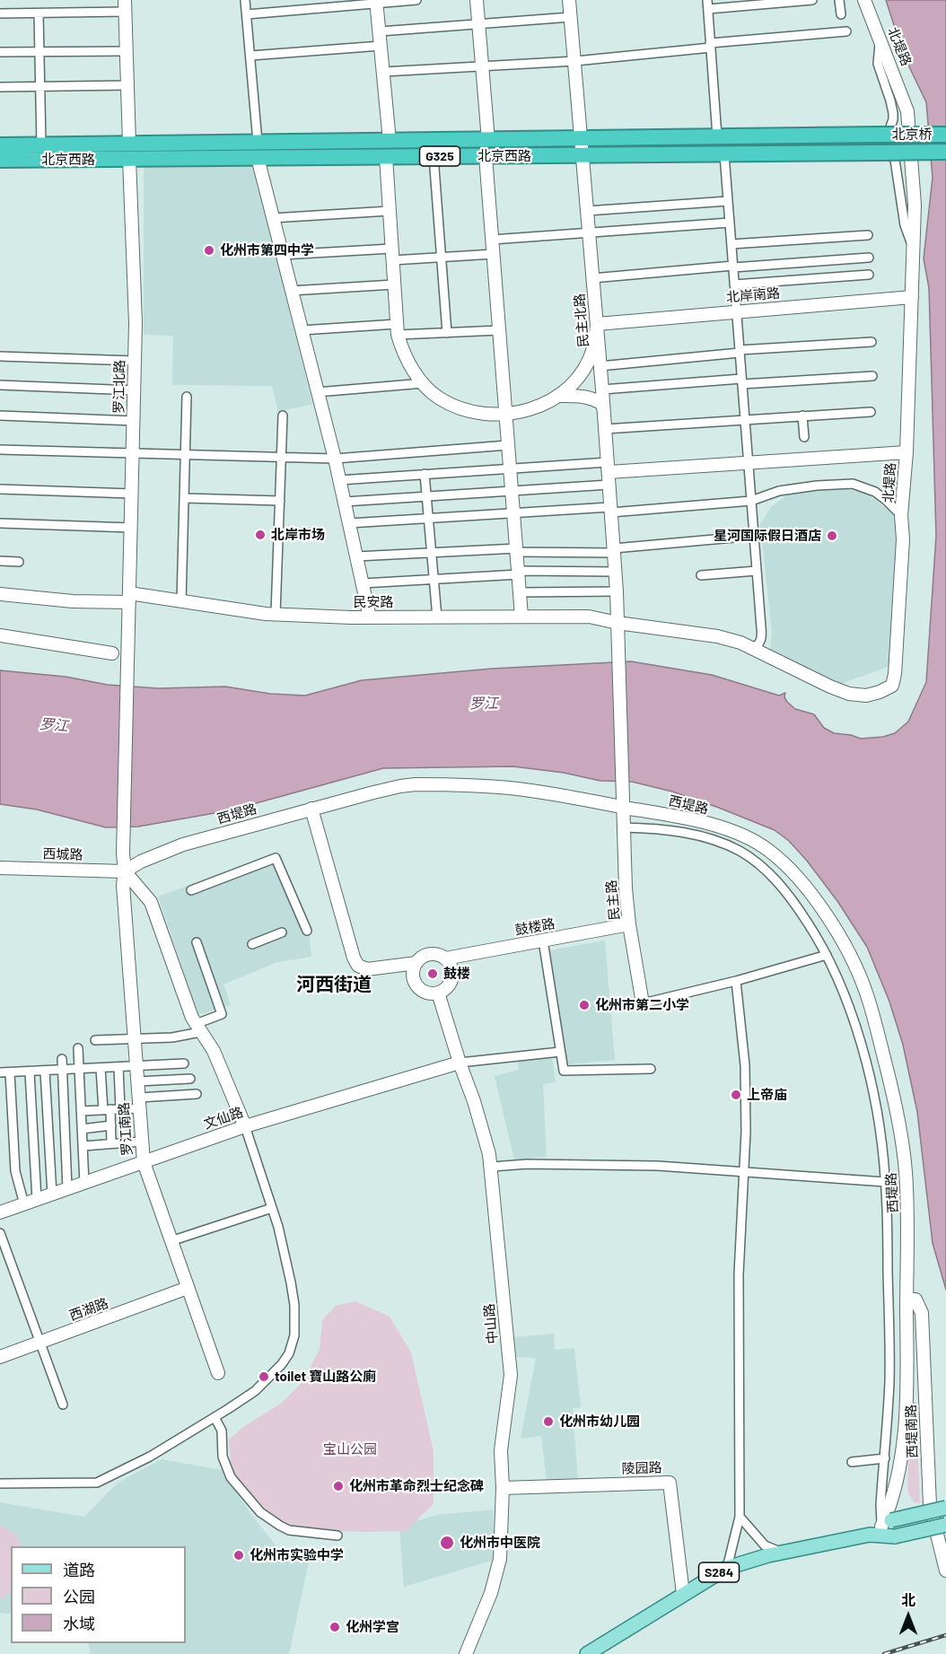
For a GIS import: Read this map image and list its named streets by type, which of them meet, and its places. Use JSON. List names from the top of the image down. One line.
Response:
{"streets":{"highway":["北京桥","G325","北京西路"],"main road":["S284"],"street":["北堤路","北岸南路","民主北路","罗江北路","民安路","西堤路","西城路","民主路","鼓楼路","文仙路","罗江南路","西湖路","中山路","西堤南路","陵园路"]},"crossings":[["北堤路","北岸南路"],["北堤路","民主北路"],["北堤路","民安路"],["北京桥","北京西路"],["北京西路","民主北路"],["北京西路","罗江北路"],["北岸南路","民主北路"],["民主北路","民安路"],["民主北路","民主路"],["罗江北路","民安路"],["罗江北路","罗江南路"],["西堤路","西城路"],["西堤路","民主路"],["西堤路","罗江南路"],["西堤路","西堤南路"],["西城路","罗江南路"],["民主路","鼓楼路"],["鼓楼路","中山路"],["文仙路","罗江南路"],["文仙路","中山路"],["罗江南路","西湖路"],["中山路","陵园路"],["陵园路","S284"]],"districts":["河西街道"],"water":["罗江"],"parks":["宝山公园"],"places":["化州市第四中学","北岸市场","星河国际假日酒店","鼓楼","化州市第二小学","上帝庙","toilet 寶山路公廁","化州市幼儿园","化州市革命烈士纪念碑","化州市中医院","化州市实验中学","化州学宫"],"legend":["道路","公园","水域"],"north":"top"}
